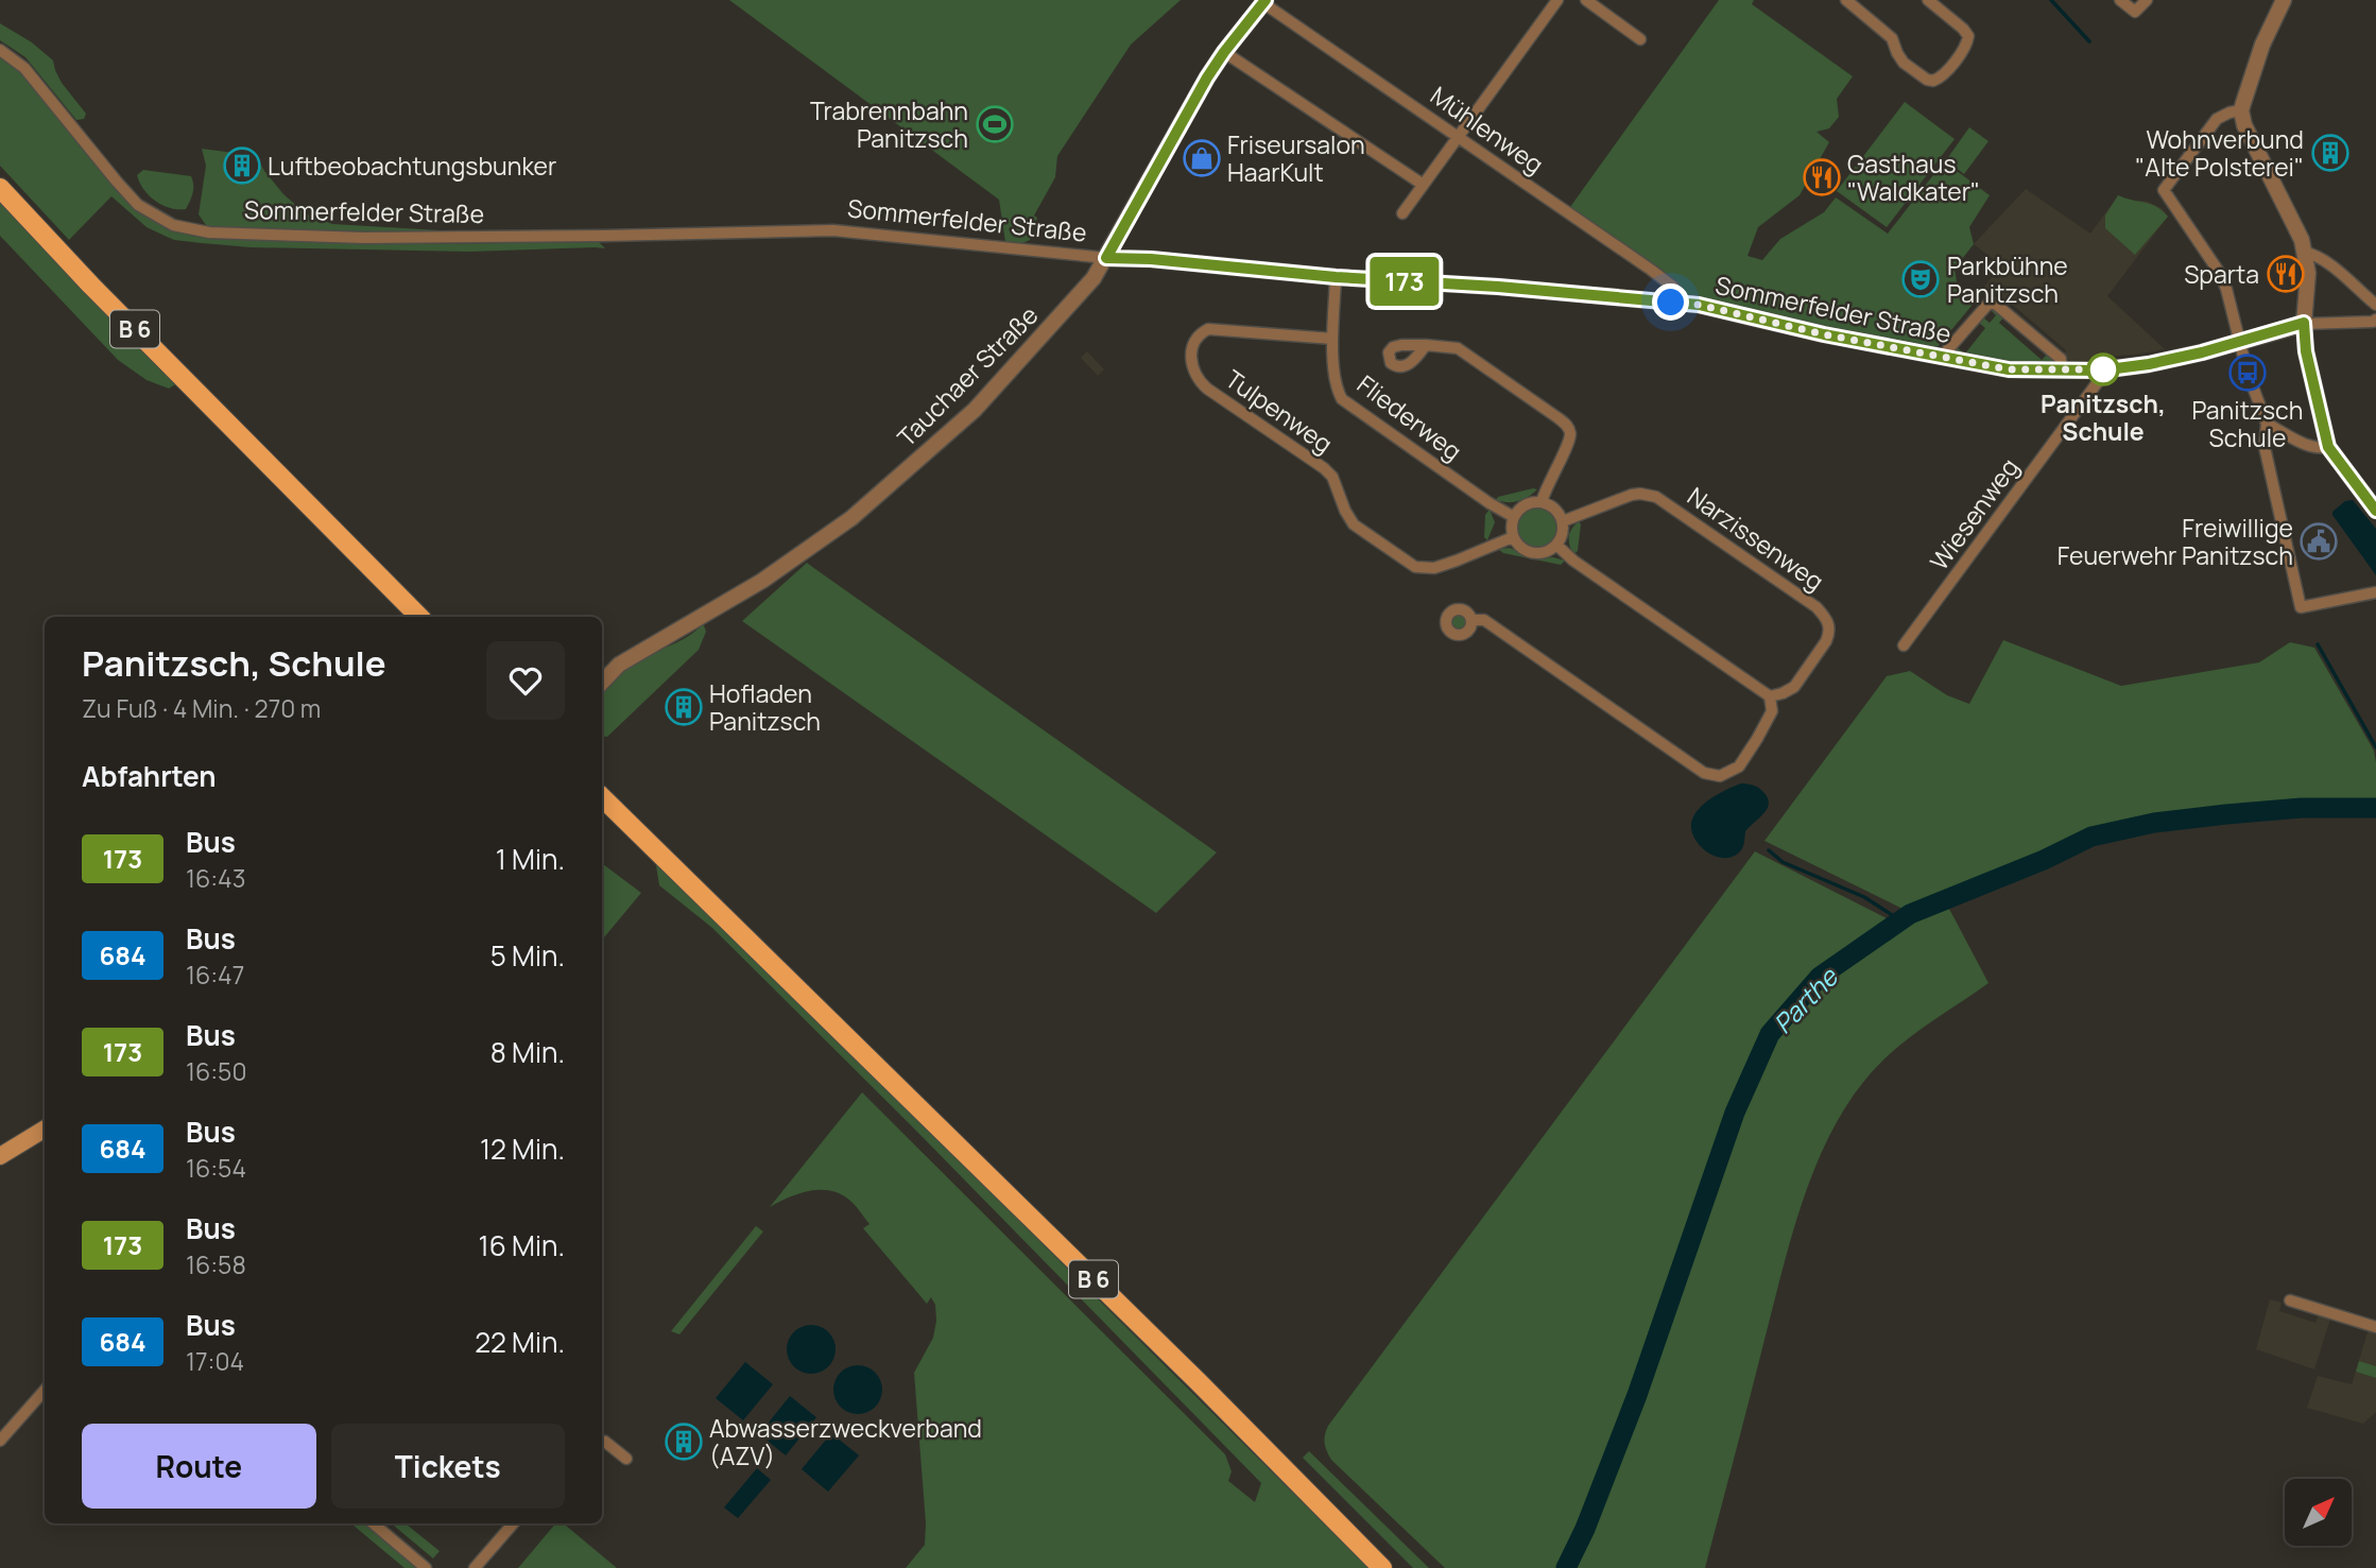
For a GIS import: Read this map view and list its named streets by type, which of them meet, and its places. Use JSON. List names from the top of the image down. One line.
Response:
{"streets":{"main road":["B 6"],"street":["Mühlenweg","Sommerfelder Straße","Tauchaer Straße","Tulpenweg","Fliederweg","Wiesenweg","Narzissenweg"]},"crossings":[["Mühlenweg","Sommerfelder Straße"],["Mühlenweg","Tauchaer Straße"],["Sommerfelder Straße","Tauchaer Straße"],["Sommerfelder Straße","Fliederweg"],["Sommerfelder Straße","Wiesenweg"],["Tulpenweg","Fliederweg"],["Tulpenweg","Narzissenweg"],["Fliederweg","Narzissenweg"]],"water":["Parthe"],"places":{"sports":["Trabrennbahn Panitzsch"],"building":["Wohnverbund \"Alte Polsterei\"","Luftbeobachtungsbunker","Hofladen Panitzsch","Abwasserzweckverband (AZV)"],"shop":["Friseursalon HaarKult"],"restaurant":["Gasthaus \"Waldkater\"","Sparta"],"theatre":["Parkbühne Panitzsch"],"other":["Panitzsch, Schule"],"bus stop":["Panitzsch Schule"],"public building":["Freiwillige Feuerwehr Panitzsch"]},"lines":["bus line 173"],"north":"top right","page":{"on_map":"173","heading":[["Panitzsch, Schule","Zu Fuß · 4 Min. · 270 m"],"Abfahrten"],"list":[{"mark":"173","name":"Bus","note":"16:43","value":"1 Min."},{"mark":"684","name":"Bus","note":"16:47","value":"5 Min."},{"mark":"173","name":"Bus","note":"16:50","value":"8 Min."},{"mark":"684","name":"Bus","note":"16:54","value":"12 Min."},{"mark":"173","name":"Bus","note":"16:58","value":"16 Min."},{"mark":"684","name":"Bus","note":"17:04","value":"22 Min."}],"buttons":["Route","Tickets"]}}
